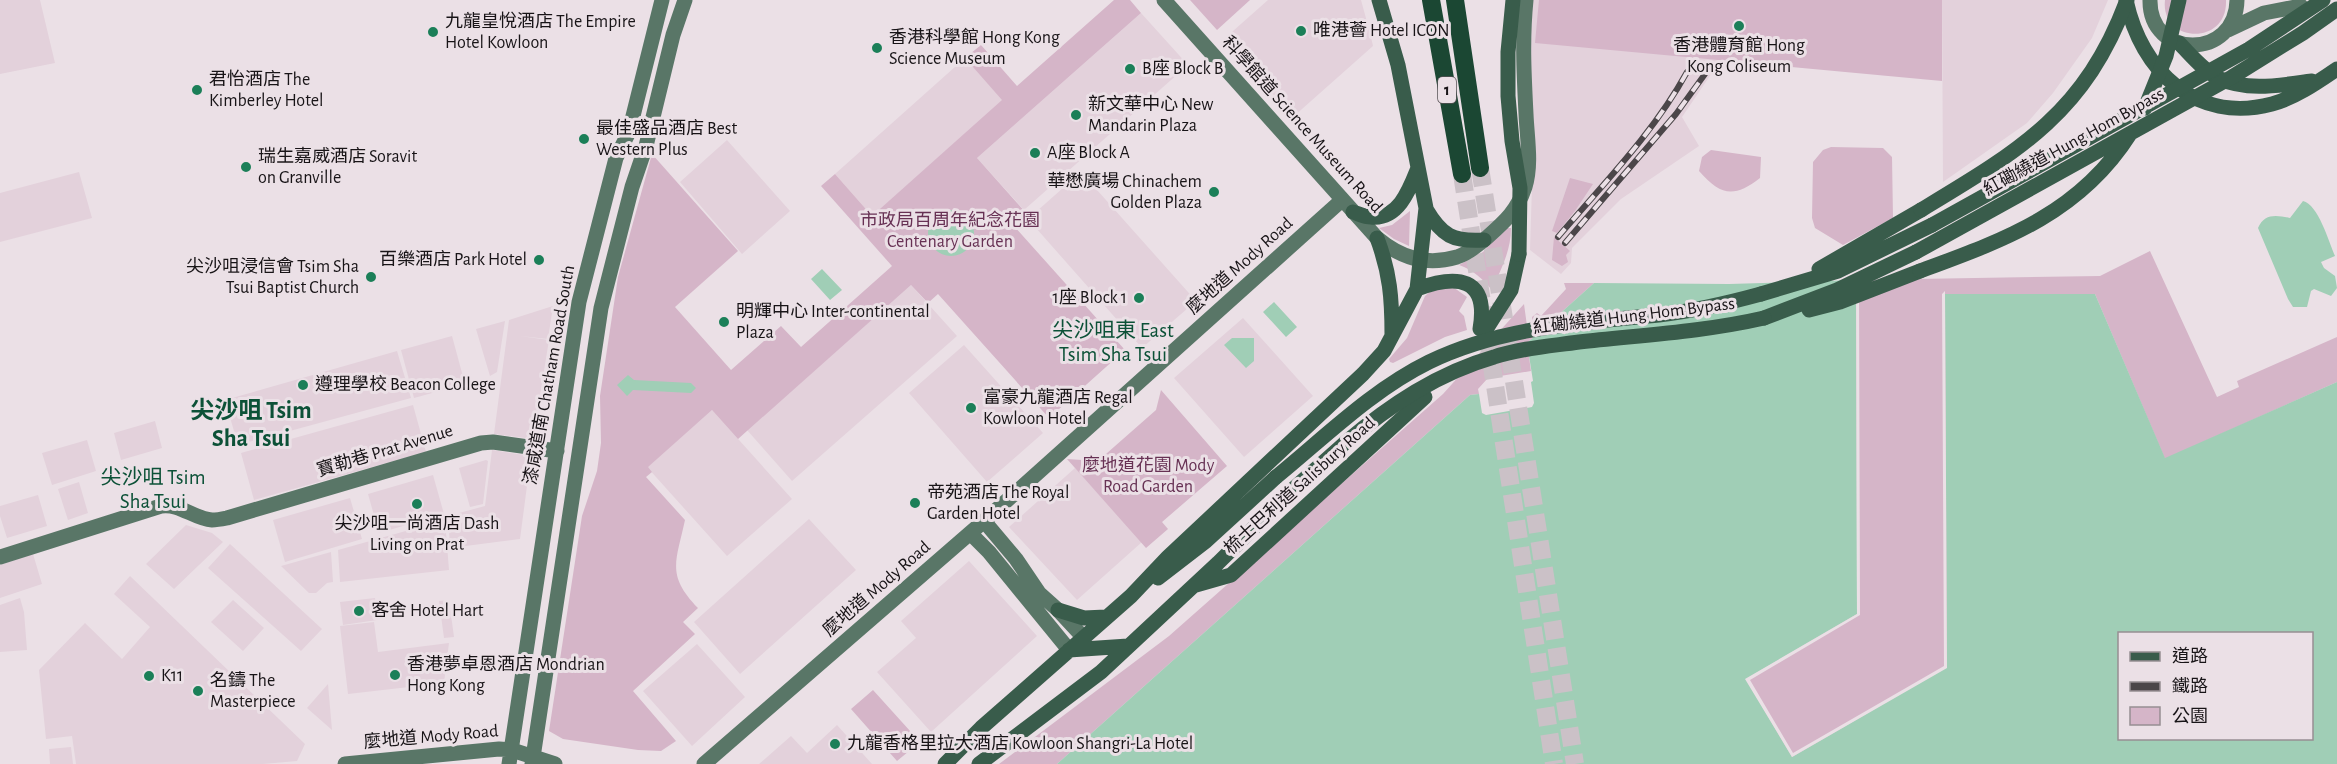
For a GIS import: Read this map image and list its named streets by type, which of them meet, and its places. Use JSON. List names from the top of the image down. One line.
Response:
{"streets":{"highway":["1"],"main road":["紅磡繞道 Hung Hom Bypass","梳士巴利道 Salisbury Road"],"street":["科學館道 Science Museum Road","麼地道 Mody Road","漆咸道南 Chatham Road South","寶勒巷 Prat Avenue"]},"crossings":[["科學館道 Science Museum Road","麼地道 Mody Road"],["科學館道 Science Museum Road","梳士巴利道 Salisbury Road"],["紅磡繞道 Hung Hom Bypass","梳士巴利道 Salisbury Road"],["麼地道 Mody Road","漆咸道南 Chatham Road South"],["漆咸道南 Chatham Road South","寶勒巷 Prat Avenue"]],"districts":["尖沙咀東 East Tsim Sha Tsui","尖沙咀 Tsim Sha Tsui","尖沙咀 Tsim Sha Tsui"],"parks":["市政局百周年紀念花園 Centenary Garden","麼地道花園 Mody Road Garden"],"places":["香港體育館 Hong Kong Coliseum","唯港薈 Hotel ICON","九龍皇悅酒店 The Empire Hotel Kowloon","香港科學館 Hong Kong Science Museum","B座 Block B","君怡酒店 The Kimberley Hotel","新文華中心 New Mandarin Plaza","最佳盛品酒店 Best Western Plus","A座 Block A","瑞生嘉威酒店 Soravit on Granville","華懋廣場 Chinachem Golden Plaza","百樂酒店 Park Hotel","尖沙咀浸信會 Tsim Sha Tsui Baptist Church","1座 Block 1","明輝中心 Inter-continental Plaza","遵理學校 Beacon College","富豪九龍酒店 Regal Kowloon Hotel","帝苑酒店 The Royal Garden Hotel","尖沙咀一尚酒店 Dash Living on Prat","客舍 Hotel Hart","香港夢卓恩酒店 Mondrian Hong Kong","K11","名鑄 The Masterpiece","九龍香格里拉大酒店 Kowloon Shangri-La Hotel"],"legend":["道路","鐵路","公園"]}
